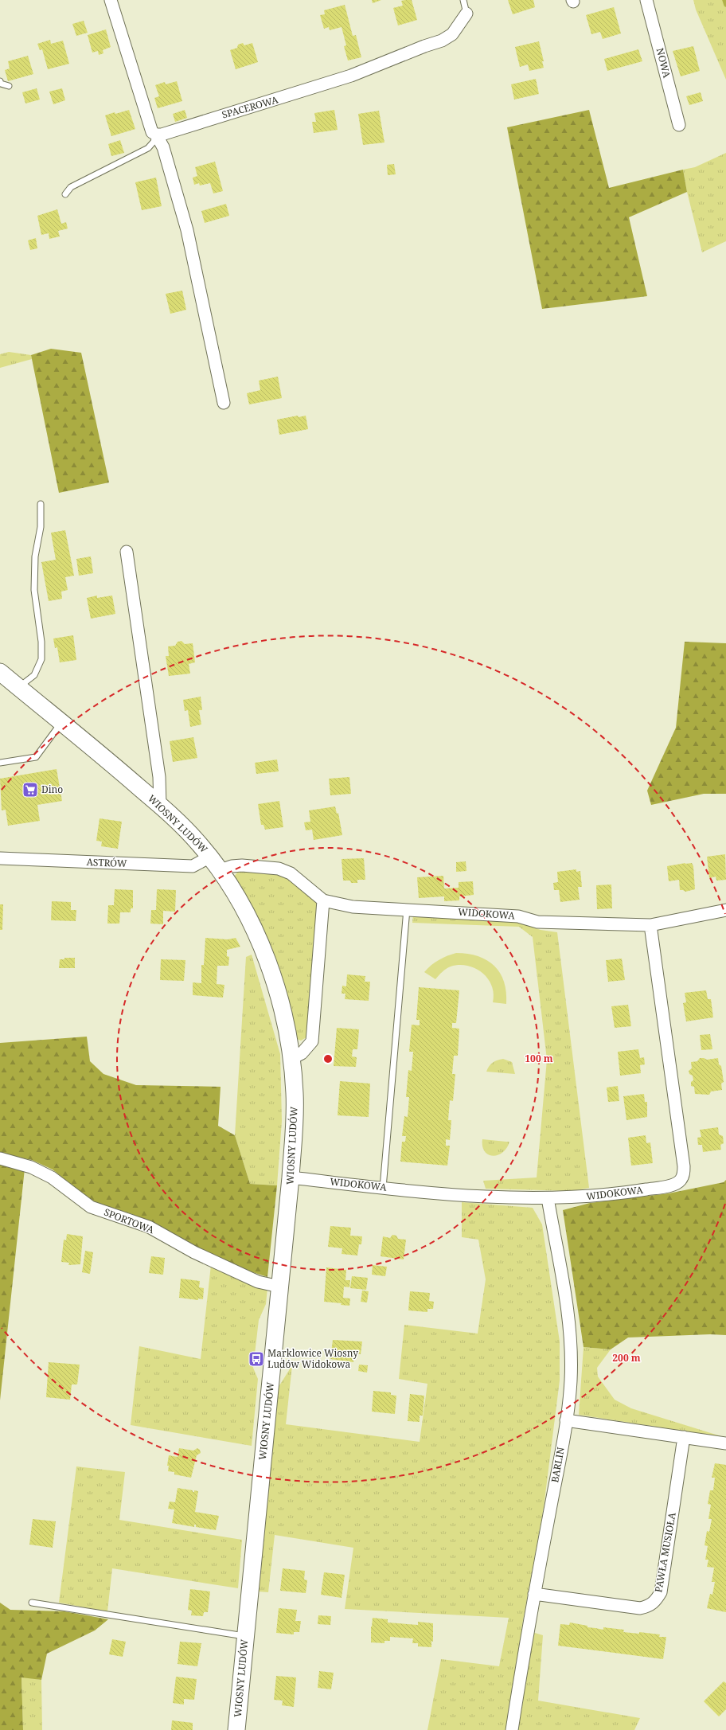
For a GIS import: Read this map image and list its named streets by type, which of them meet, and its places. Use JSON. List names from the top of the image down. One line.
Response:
{"streets":{"street":["NOWA","SPACEROWA","WIOSNY LUDÓW","ASTRÓW","WIDOKOWA","SPORTOWA","BARLIN","PAWŁA MUSIOŁA"]},"crossings":[["WIOSNY LUDÓW","ASTRÓW"],["WIOSNY LUDÓW","WIDOKOWA"],["WIOSNY LUDÓW","SPORTOWA"],["WIDOKOWA","BARLIN"],["BARLIN","PAWŁA MUSIOŁA"]],"places":{"supermarket":["Dino"],"bus stop":["Marklowice Wiosny Ludów Widokowa"]},"rings":["100 m","200 m"]}
